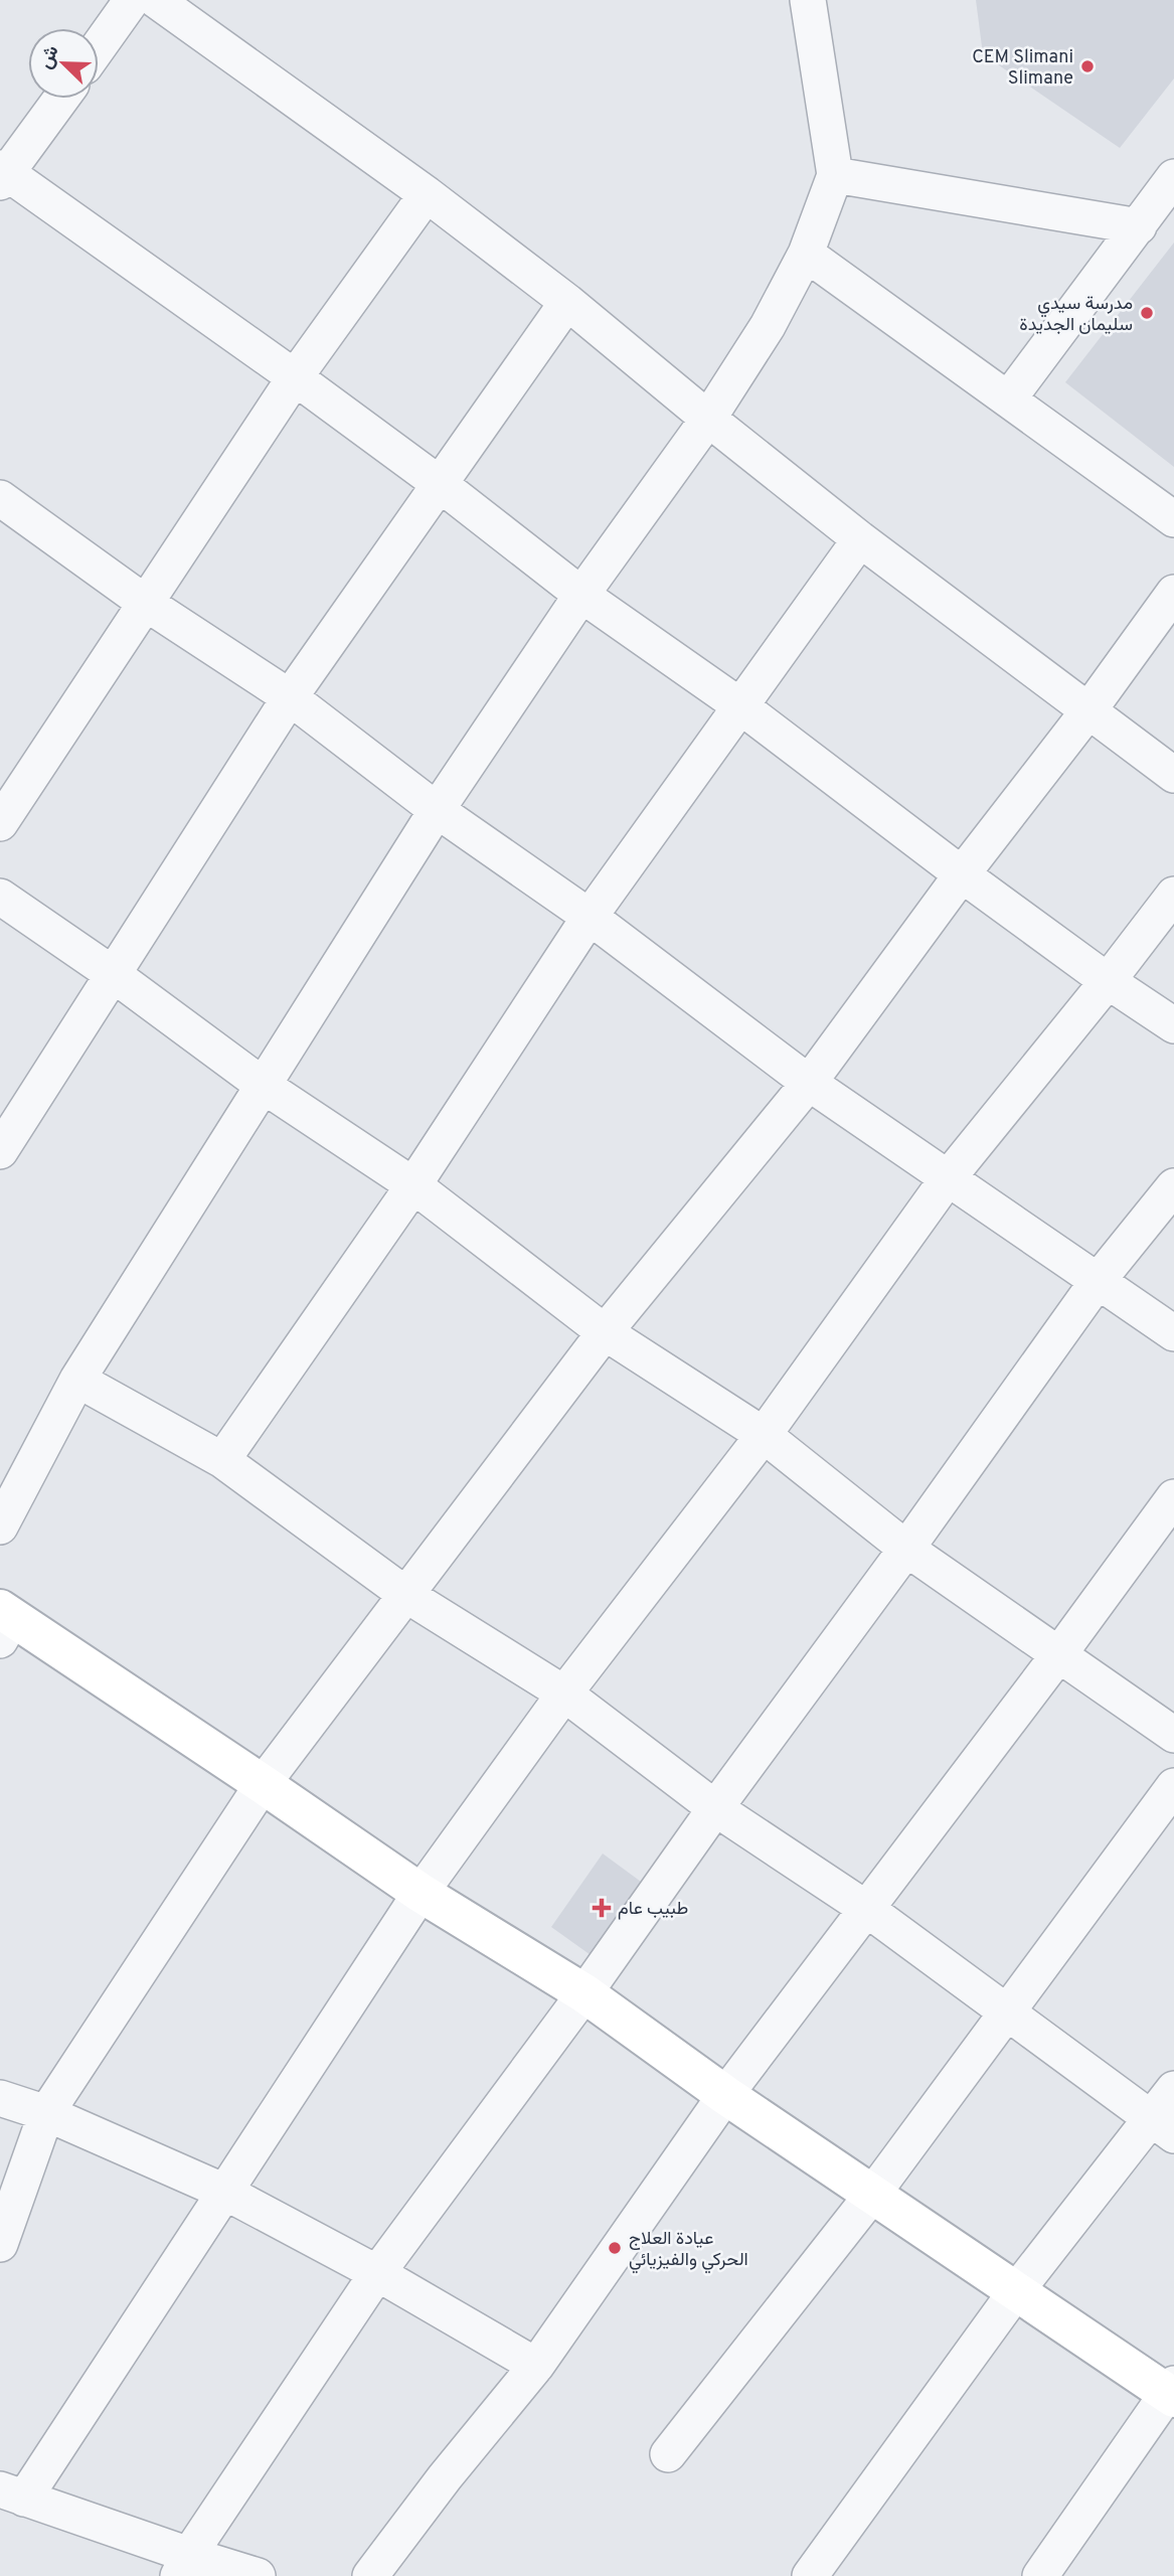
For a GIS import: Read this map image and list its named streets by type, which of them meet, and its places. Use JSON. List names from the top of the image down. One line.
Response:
{"places":{"other":["CEM Slimani Slimane","مدرسة سيدي سليمان الجديدة","عيادة العلاج الحركي والفيزيائي"],"health":["طبيب عام"]},"north":"top left"}
